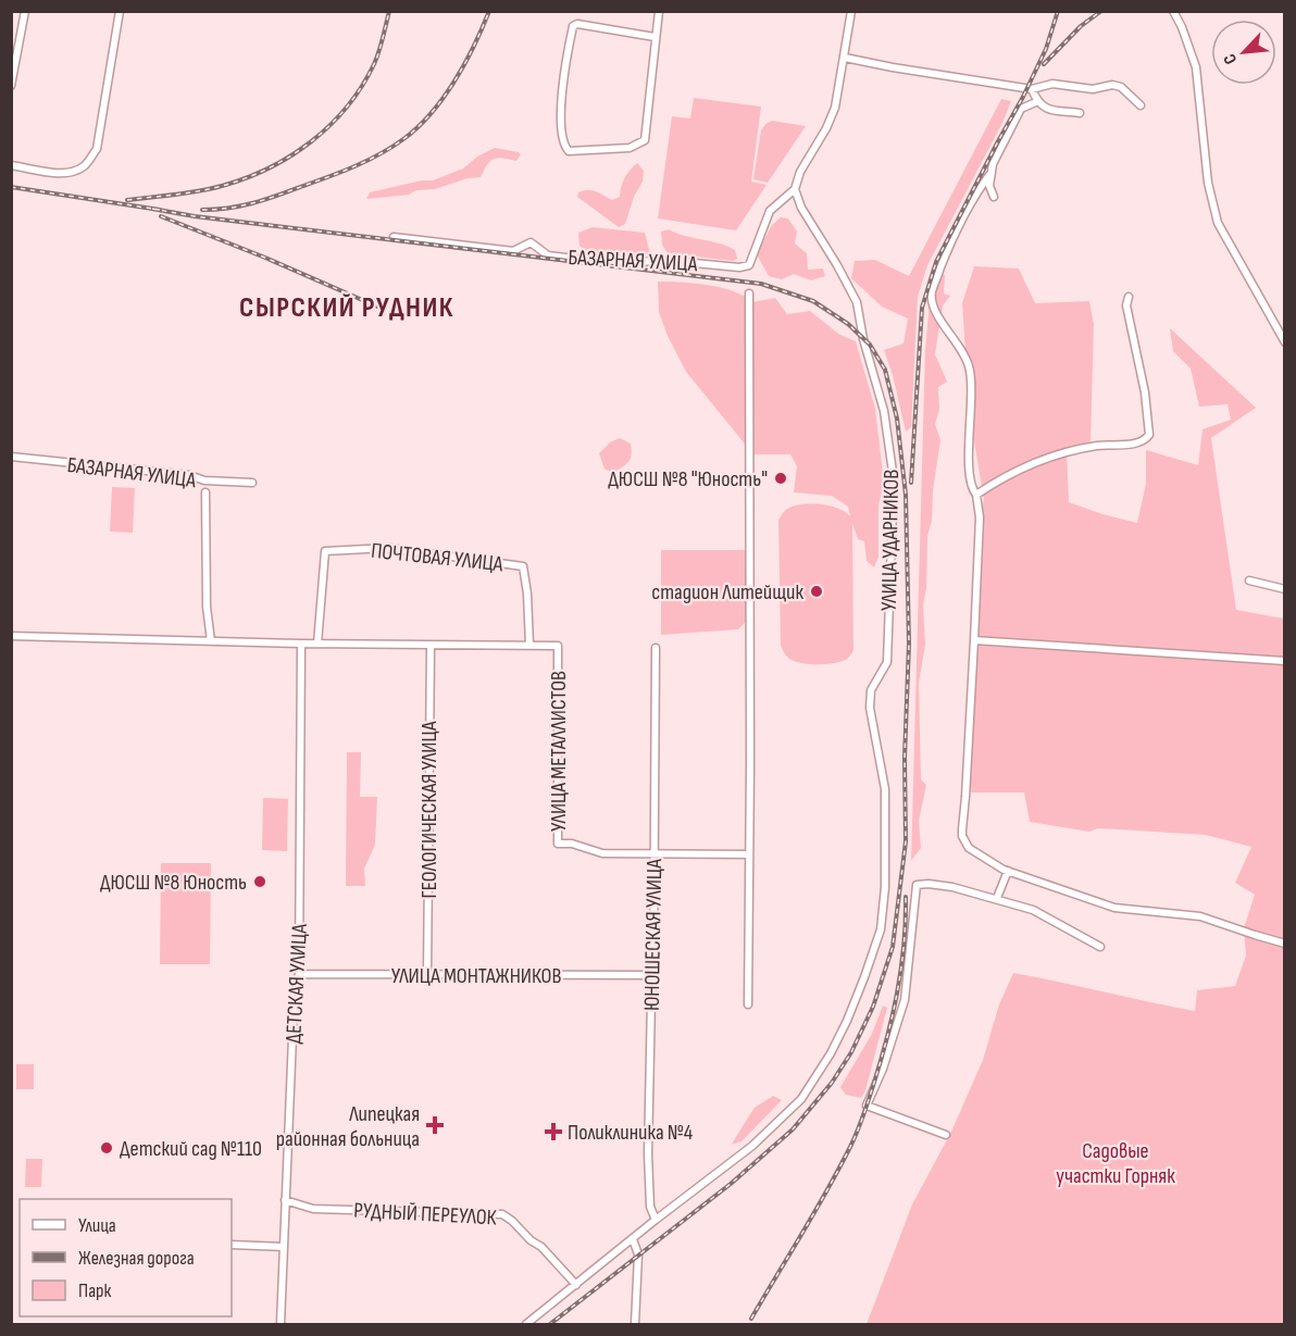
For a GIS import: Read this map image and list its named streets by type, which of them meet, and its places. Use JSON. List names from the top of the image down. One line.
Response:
{"streets":{"street":["БАЗАРНАЯ УЛИЦА","УЛИЦА УДАРНИКОВ","ПОЧТОВАЯ УЛИЦА","УЛИЦА МЕТАЛЛИСТОВ","ГЕОЛОГИЧЕСКАЯ УЛИЦА","ЮНОШЕСКАЯ УЛИЦА","УЛИЦА МОНТАЖНИКОВ","ДЕТСКАЯ УЛИЦА","РУДНЫЙ ПЕРЕУЛОК"]},"crossings":[["БАЗАРНАЯ УЛИЦА","УЛИЦА УДАРНИКОВ"],["УЛИЦА УДАРНИКОВ","ЮНОШЕСКАЯ УЛИЦА"],["ПОЧТОВАЯ УЛИЦА","УЛИЦА МЕТАЛЛИСТОВ"],["УЛИЦА МЕТАЛЛИСТОВ","ЮНОШЕСКАЯ УЛИЦА"],["ГЕОЛОГИЧЕСКАЯ УЛИЦА","УЛИЦА МОНТАЖНИКОВ"],["ЮНОШЕСКАЯ УЛИЦА","УЛИЦА МОНТАЖНИКОВ"],["УЛИЦА МОНТАЖНИКОВ","ДЕТСКАЯ УЛИЦА"],["ДЕТСКАЯ УЛИЦА","РУДНЫЙ ПЕРЕУЛОК"]],"districts":["СЫРСКИЙ РУДНИК"],"parks":["Садовые участки Горняк"],"places":{"other":["ДЮСШ №8 \"Юность\"","стадион Литейщик","ДЮСШ №8 Юность","Детский сад №110"],"health":["Липецкая районная больница","Поликлиника №4"]},"legend":["Улица","Железная дорога","Парк"],"north":"bottom left"}
